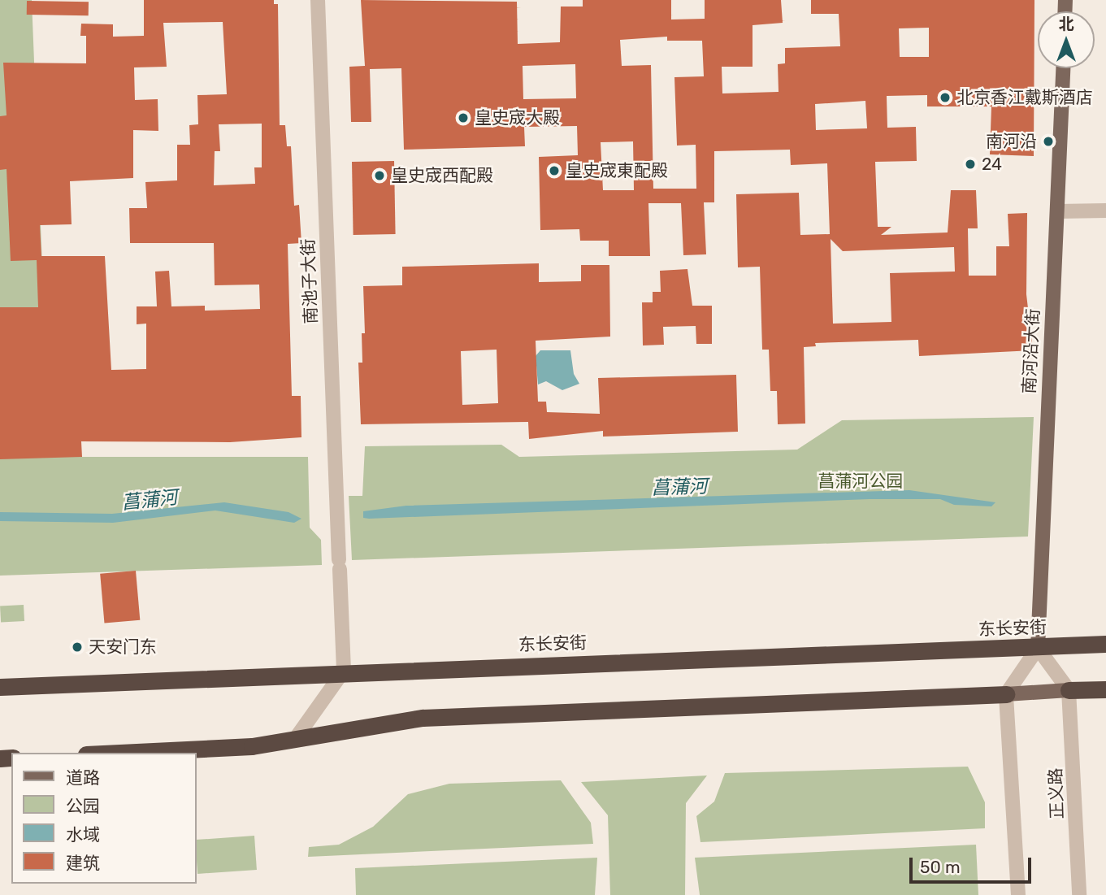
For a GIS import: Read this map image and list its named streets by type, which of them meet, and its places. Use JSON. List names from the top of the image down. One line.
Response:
{"streets":{"highway":["东长安街"],"main road":["南河沿大街"],"street":["南池子大街","正义路"]},"crossings":[["南池子大街","东长安街"],["南河沿大街","东长安街"]],"water":["菖蒲河"],"parks":["菖蒲河公园"],"places":["北京香江戴斯酒店","皇史宬大殿","南河沿","24","皇史宬東配殿","皇史宬西配殿","天安门东"],"legend":["道路","公园","水域","建筑"],"scale_bar":"50 m","north":"top"}
